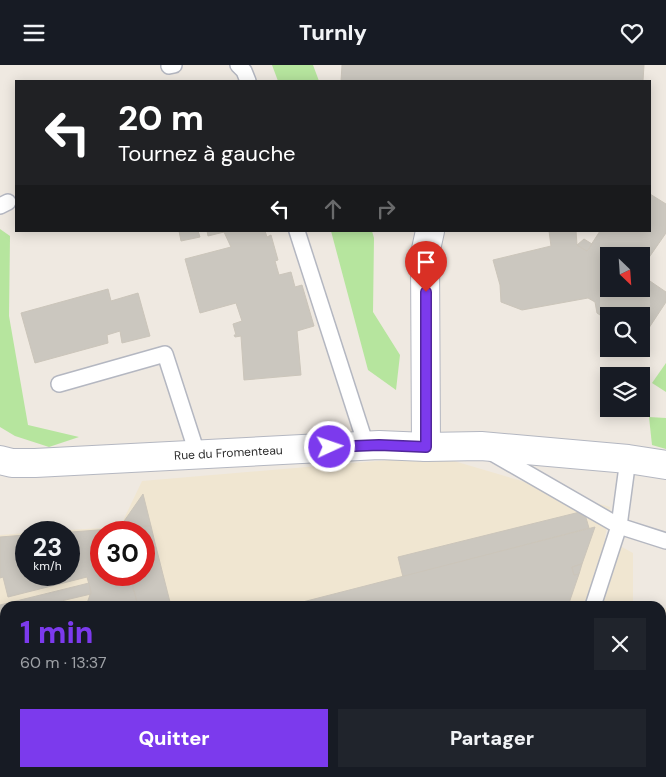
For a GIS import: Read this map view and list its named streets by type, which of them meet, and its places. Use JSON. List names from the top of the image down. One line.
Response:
{"streets":{"street":["Rue du Fromenteau"]},"north":"bottom right","page":{"header":"Turnly","turn":["20 m","Tournez à gauche"],"speed":"23 km/h","limit":"30","heading":["1 min","60 m · 13:37"],"buttons":["Quitter","Partager"]}}
